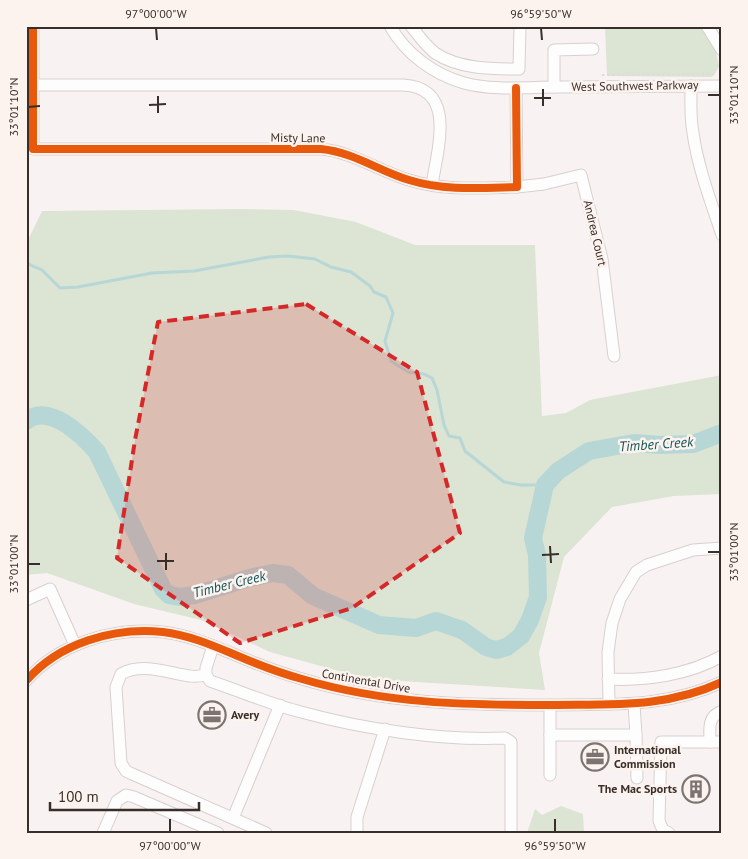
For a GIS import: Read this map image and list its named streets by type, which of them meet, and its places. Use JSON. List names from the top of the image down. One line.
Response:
{"streets":{"street":["West Southwest Parkway","Misty Lane","Andrea Court","Continental Drive"]},"crossings":[["Misty Lane","Andrea Court"]],"water":["Timber Creek"],"places":{"office":["Avery","International Commission"],"building":["The Mac Sports"]},"scale_bar":"100 m","coordinates":["97°00'00\"W","96°59'50\"W","33°01'10\"N","33°01'00\"N"]}
